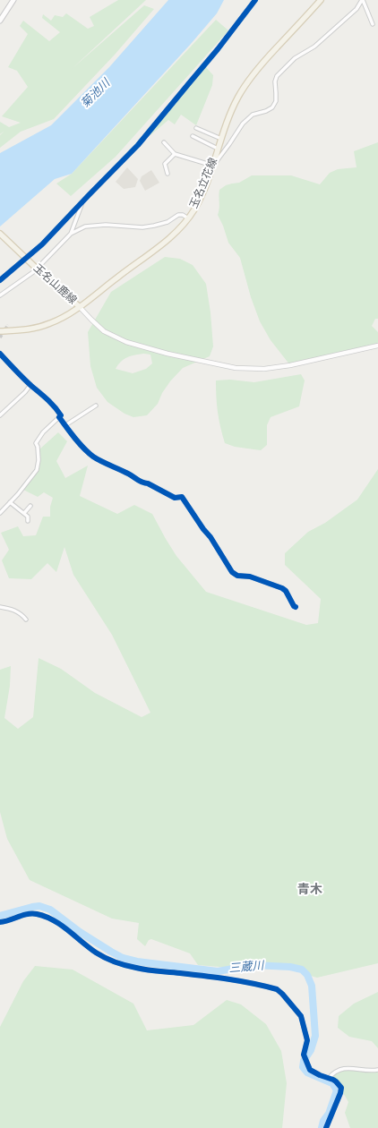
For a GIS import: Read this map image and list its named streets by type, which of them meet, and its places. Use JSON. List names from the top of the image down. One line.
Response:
{"streets":{"main road":["玉名立花線","玉名山鹿線"]},"crossings":[["玉名立花線","玉名山鹿線"]],"districts":["青木"],"water":["菊池川","三蔵川"]}
